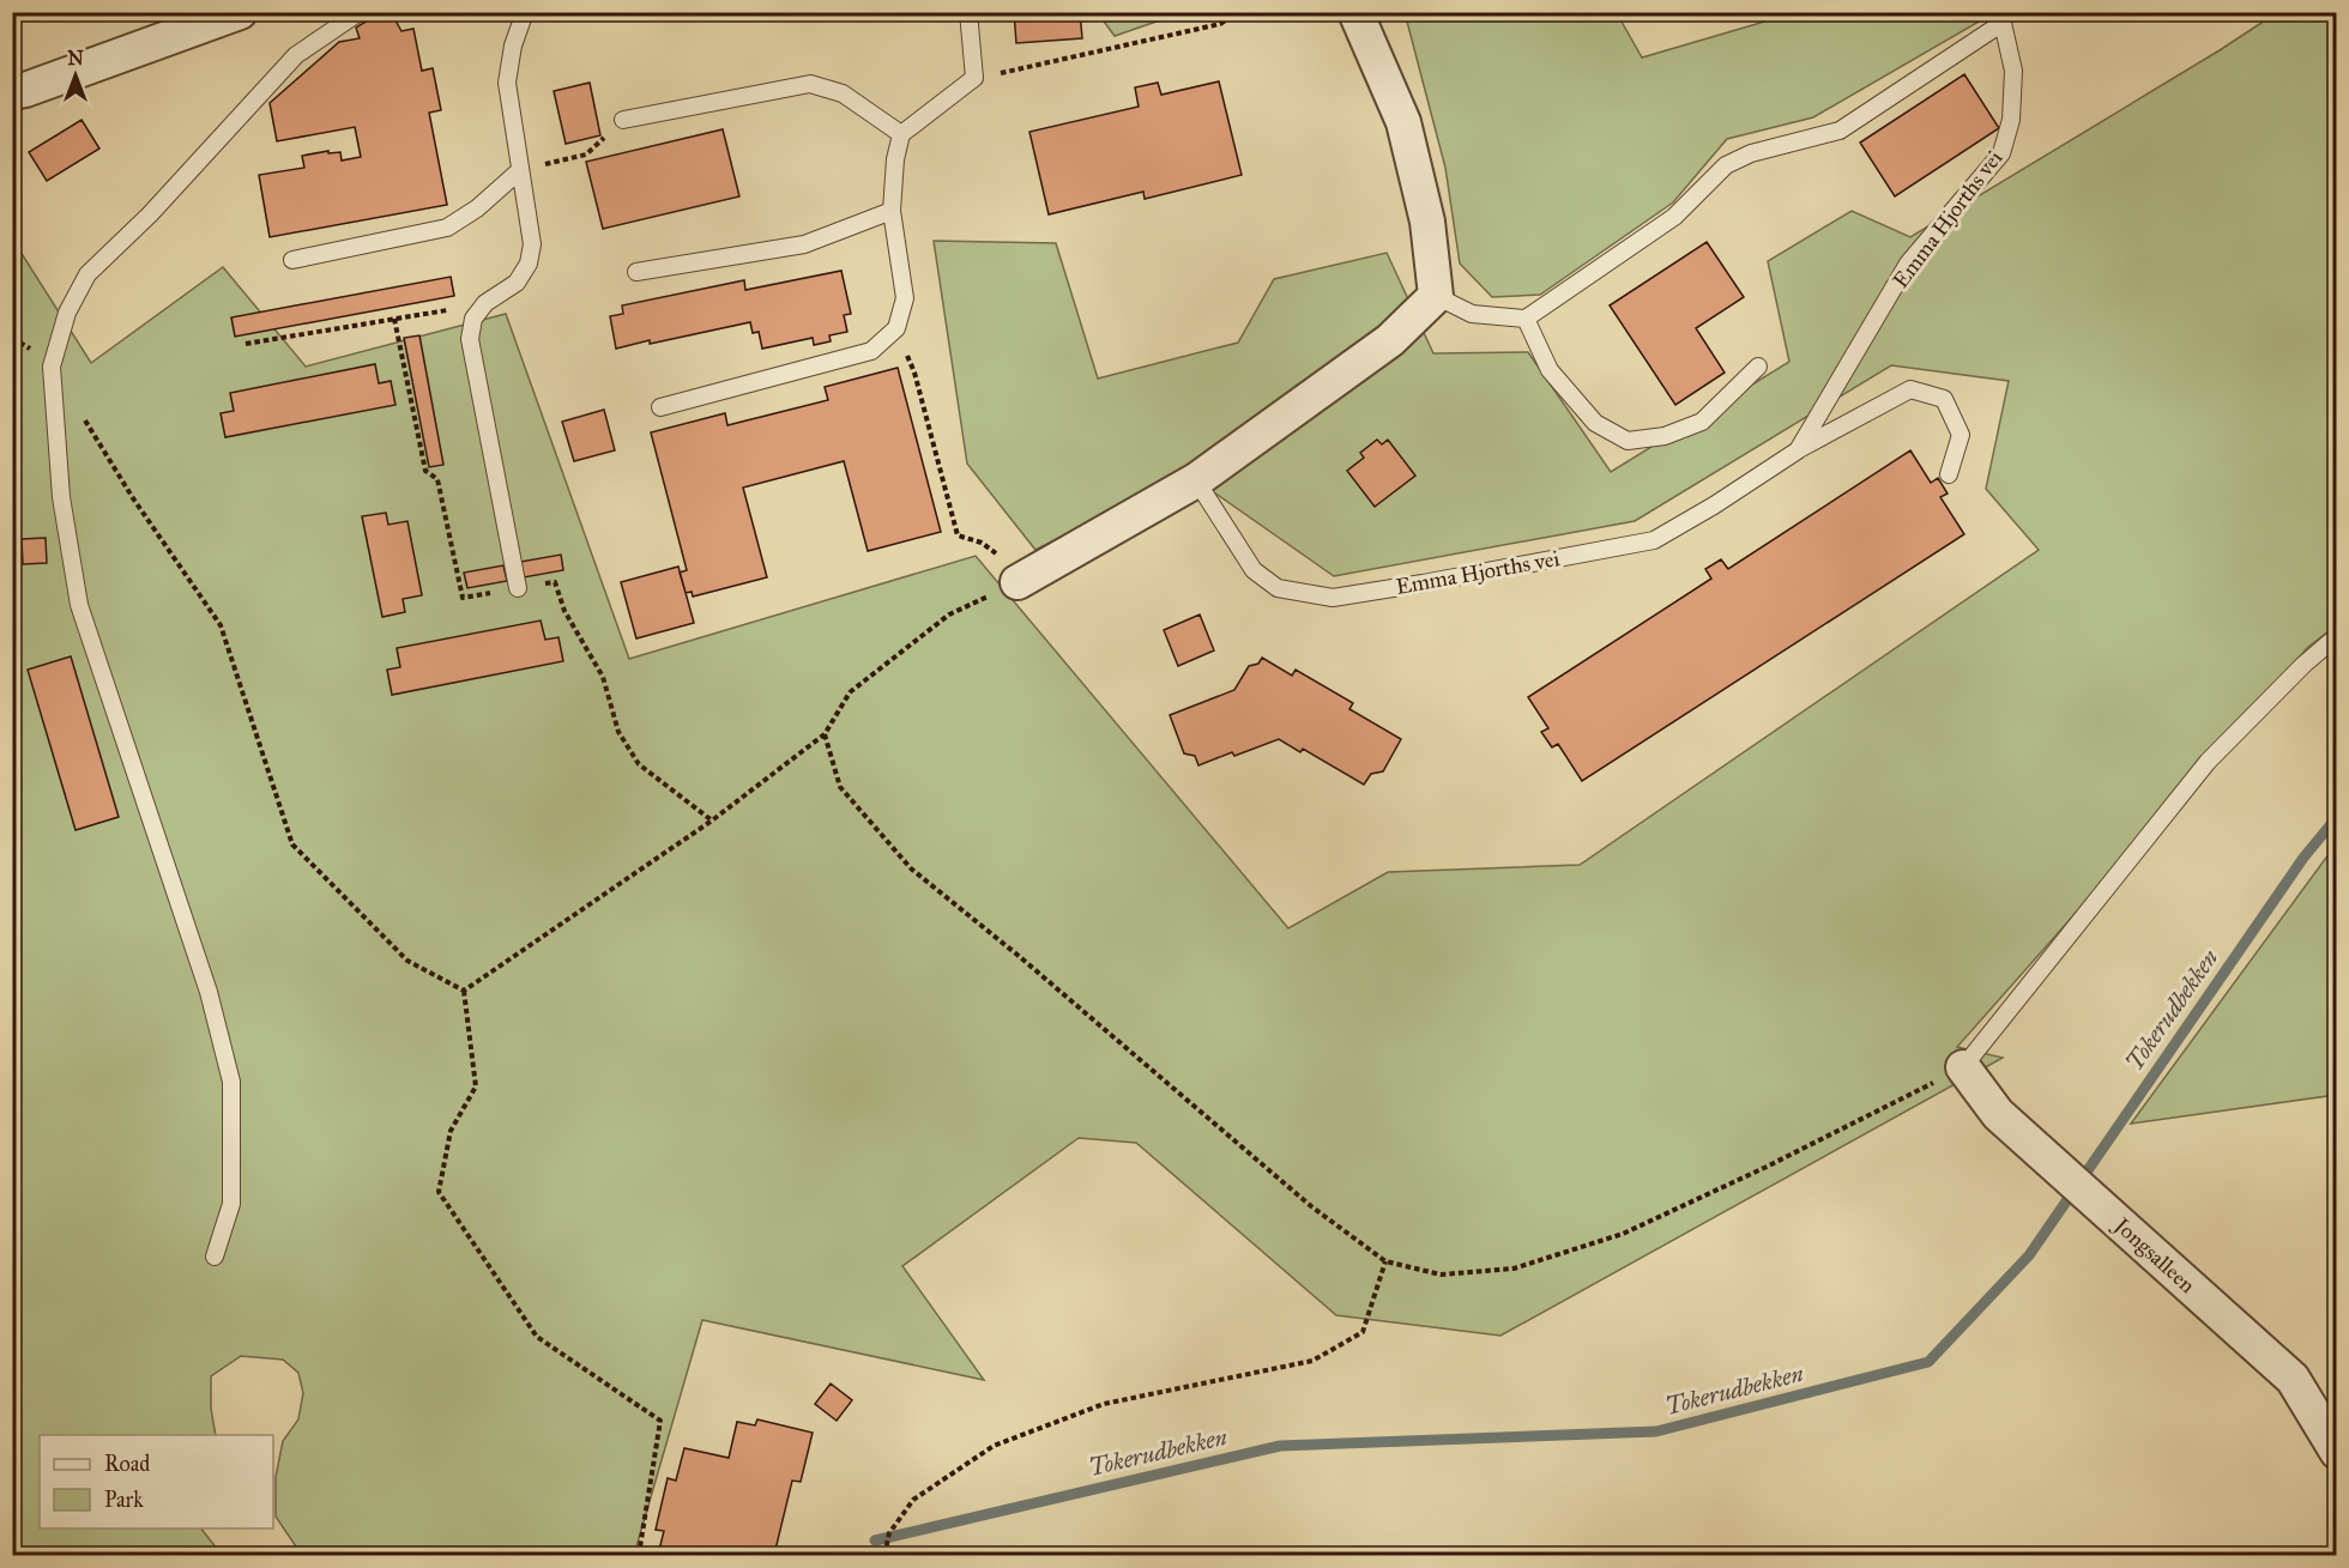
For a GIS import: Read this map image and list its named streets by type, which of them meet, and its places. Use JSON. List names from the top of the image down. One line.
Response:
{"streets":{"street":["Jongsalleen"],"lane":["Emma Hjorths vei"]},"water":["Tokerudbekken"],"legend":["Road","Park"],"north":"top"}
